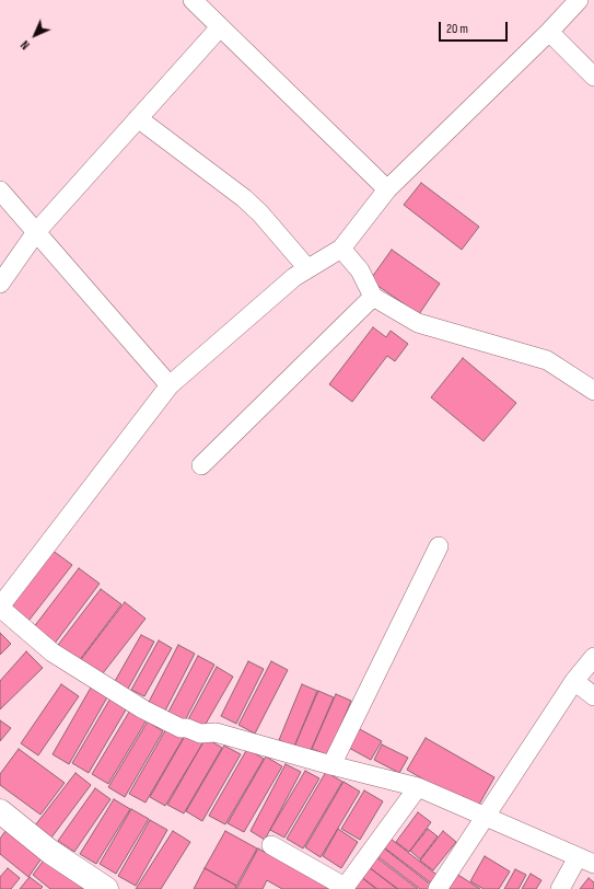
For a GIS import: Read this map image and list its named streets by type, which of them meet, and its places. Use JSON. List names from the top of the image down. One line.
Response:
{"scale_bar":"20 m","north":"bottom left"}
